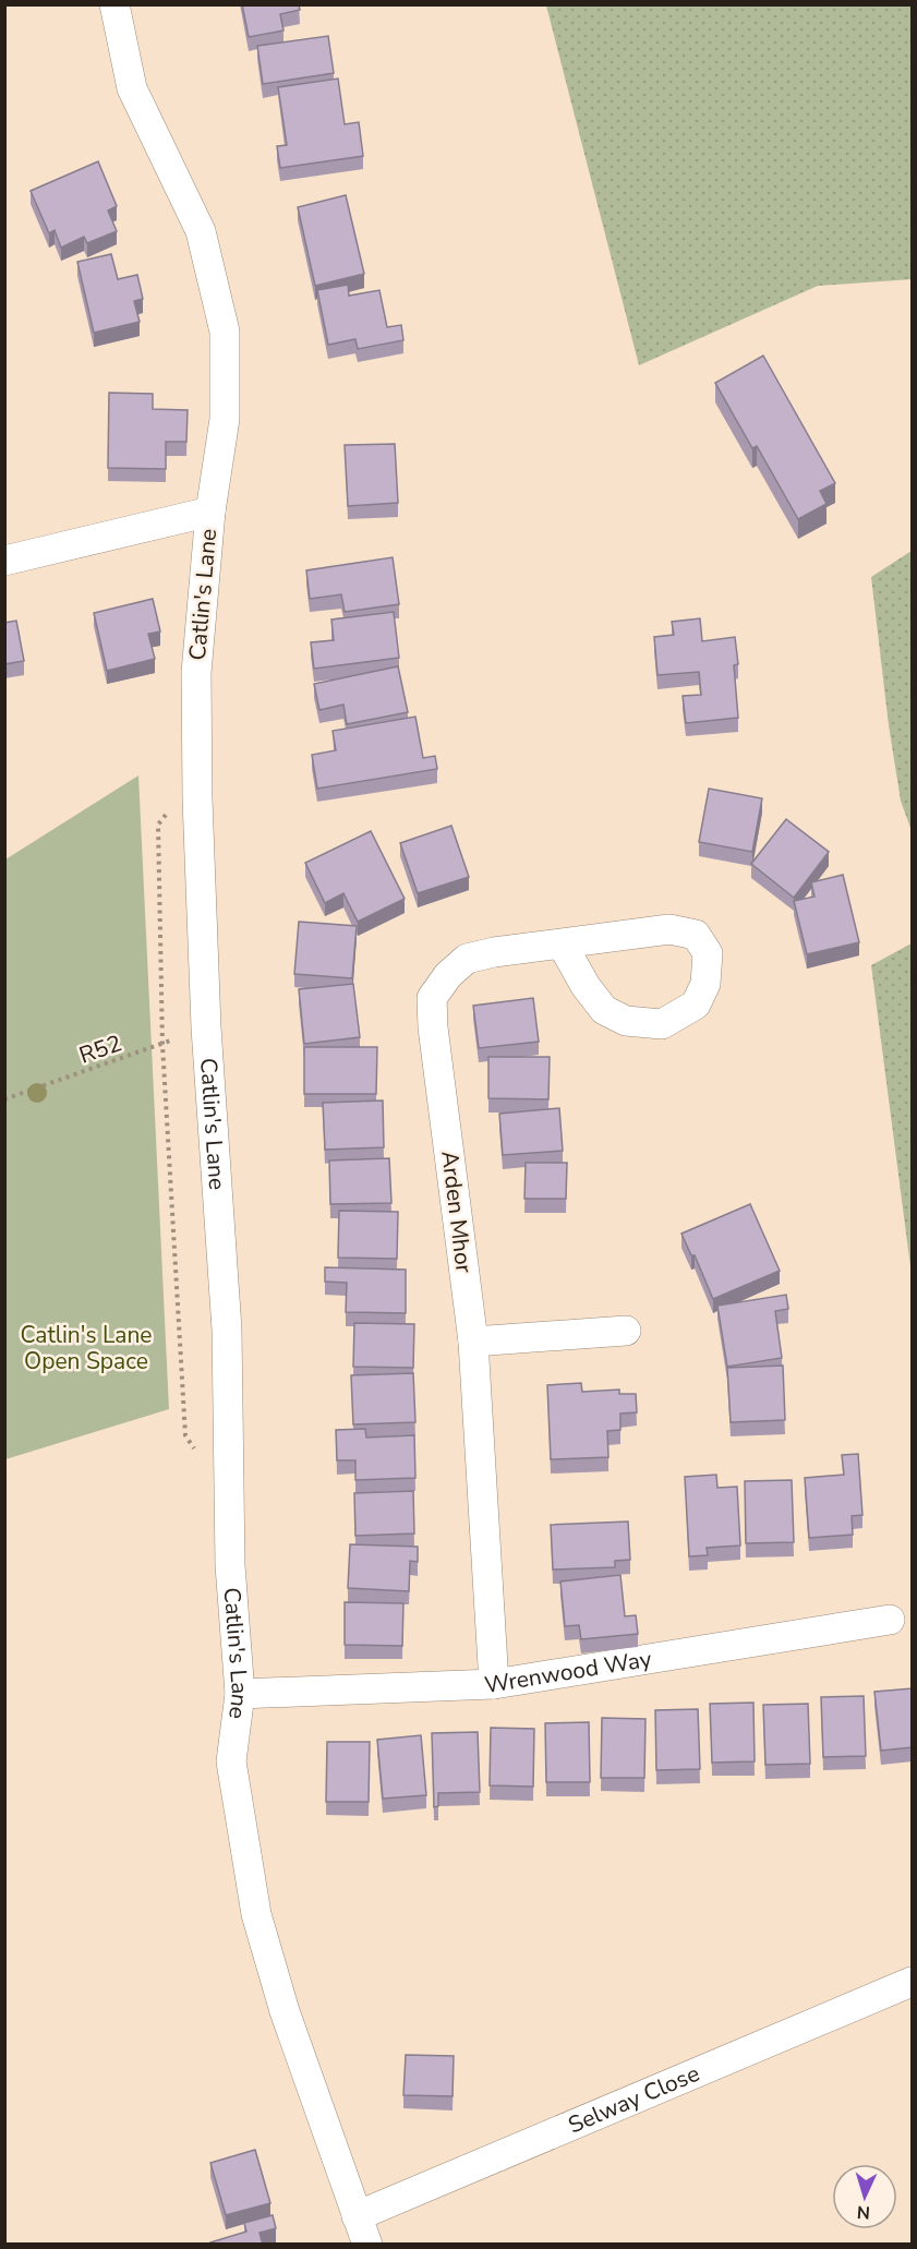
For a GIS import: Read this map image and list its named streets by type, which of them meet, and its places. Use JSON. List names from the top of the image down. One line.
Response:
{"streets":{"street":["Catlin's Lane","Arden Mhor","Wrenwood Way","Selway Close"],"path":["R52"]},"crossings":[["Catlin's Lane","R52"],["Catlin's Lane","Wrenwood Way"],["Catlin's Lane","Selway Close"],["Arden Mhor","Wrenwood Way"]],"parks":["Catlin's Lane Open Space"],"north":"bottom"}
